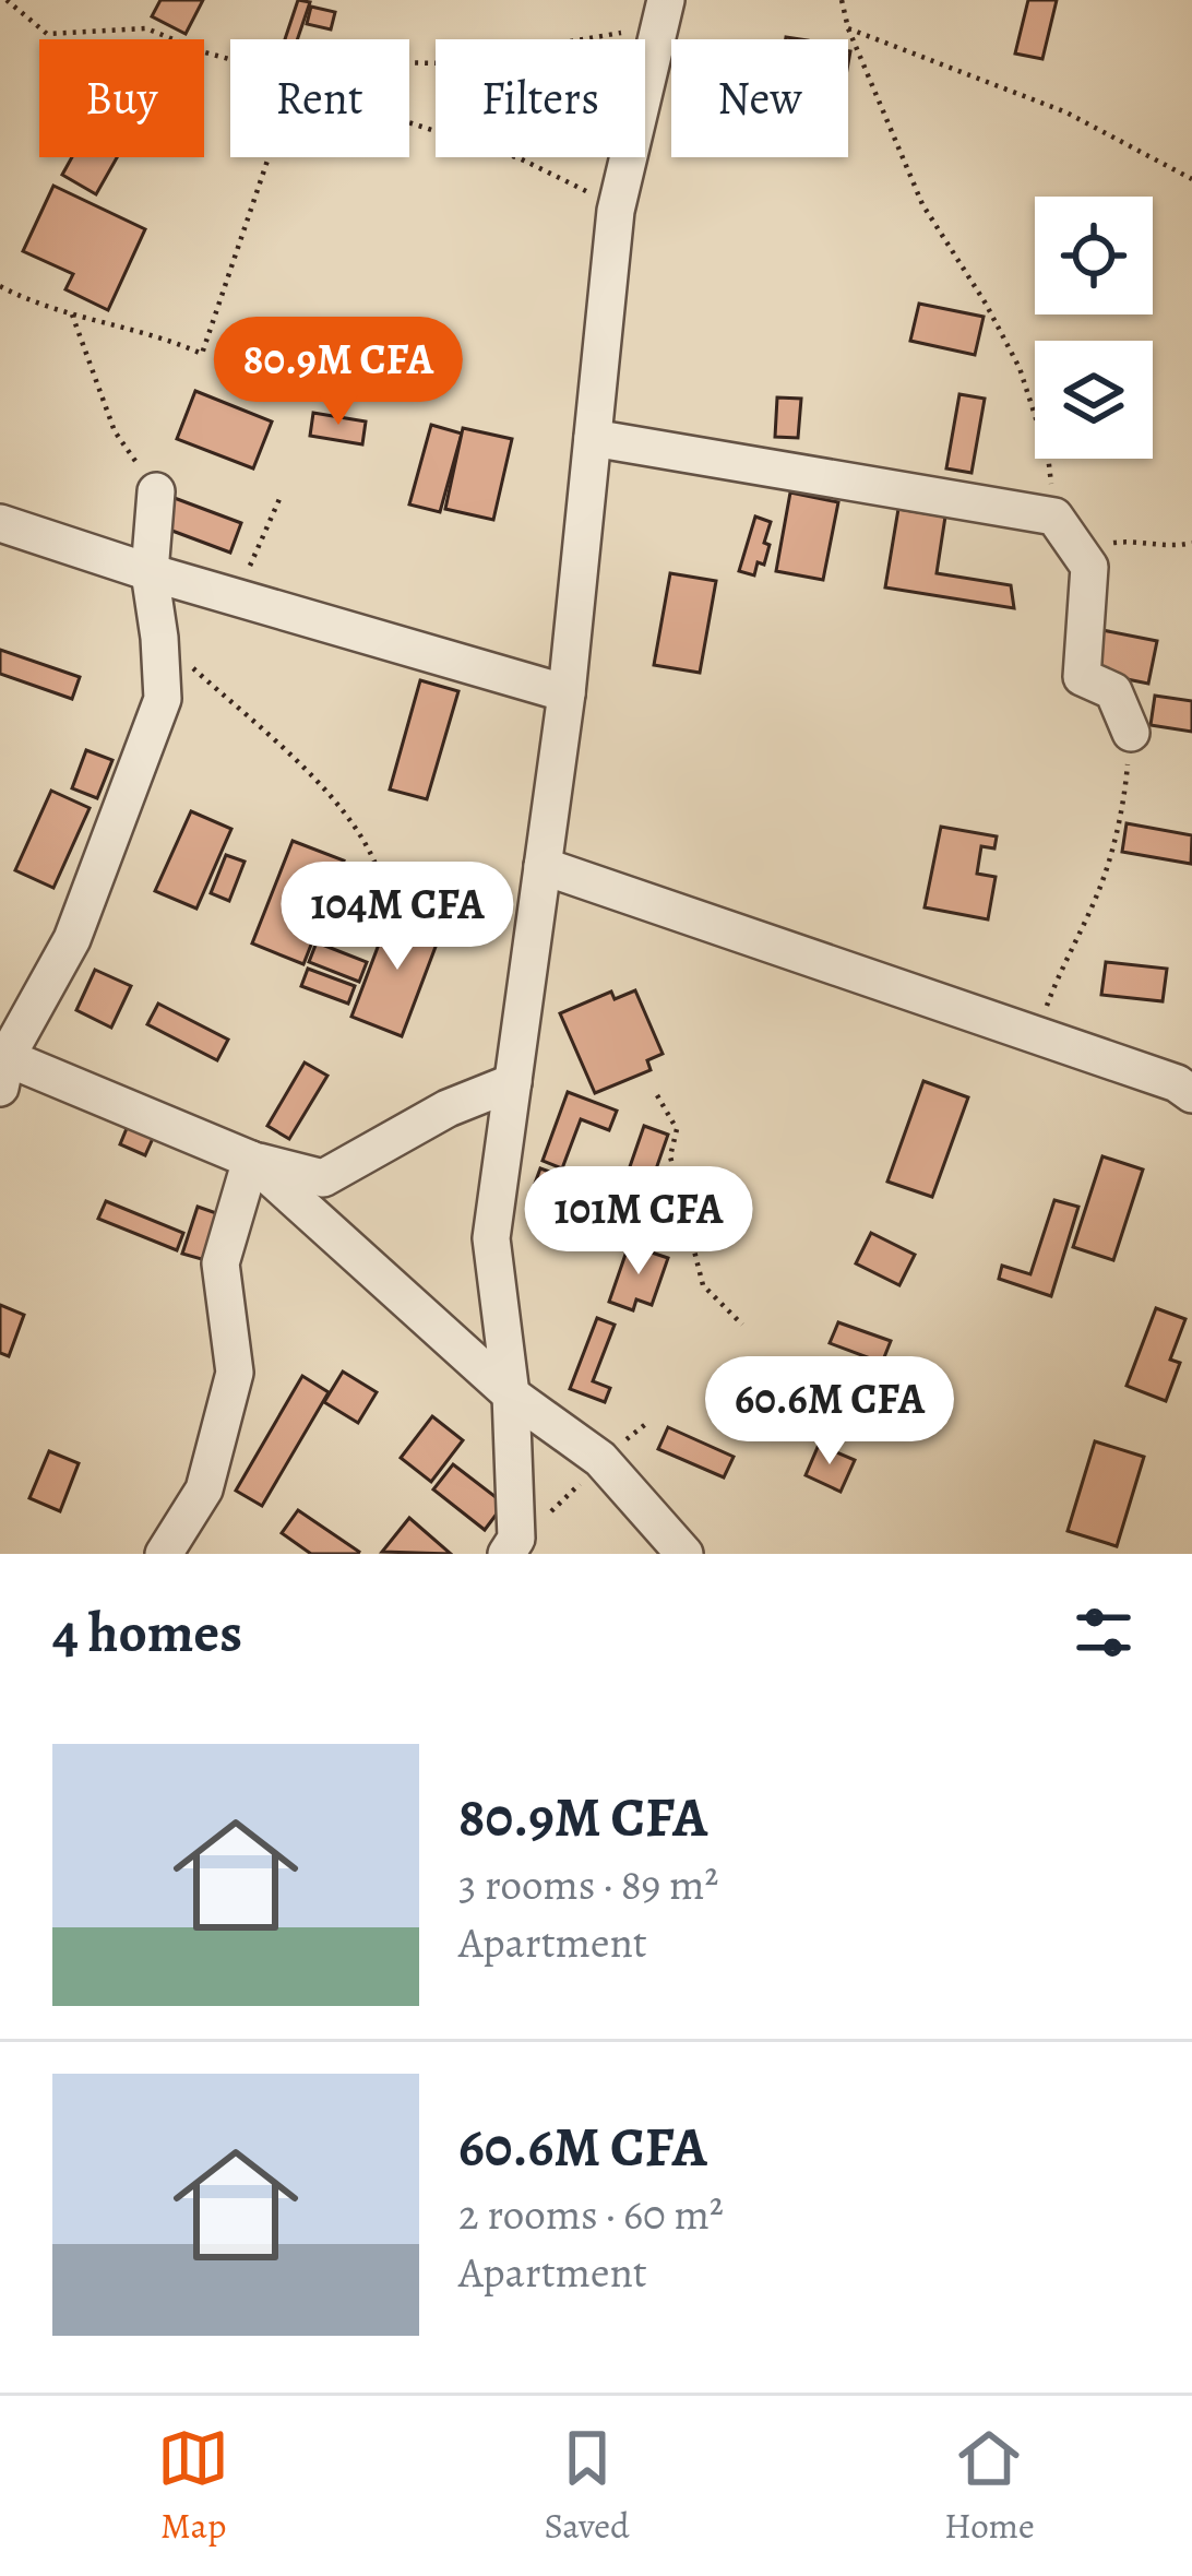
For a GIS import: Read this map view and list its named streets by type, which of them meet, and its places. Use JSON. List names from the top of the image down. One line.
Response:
{"page":{"chip":["Buy","Rent","Filters","New"],"price":["80.9M CFA","104M CFA","101M CFA","60.6M CFA"],"heading":"4 homes","list":[{"name":"80.9M CFA","note":"3 rooms · 89 m² · Apartment"},{"name":"60.6M CFA","note":"2 rooms · 60 m² · Apartment"}],"tabs":["Map","Saved","Home"]}}
